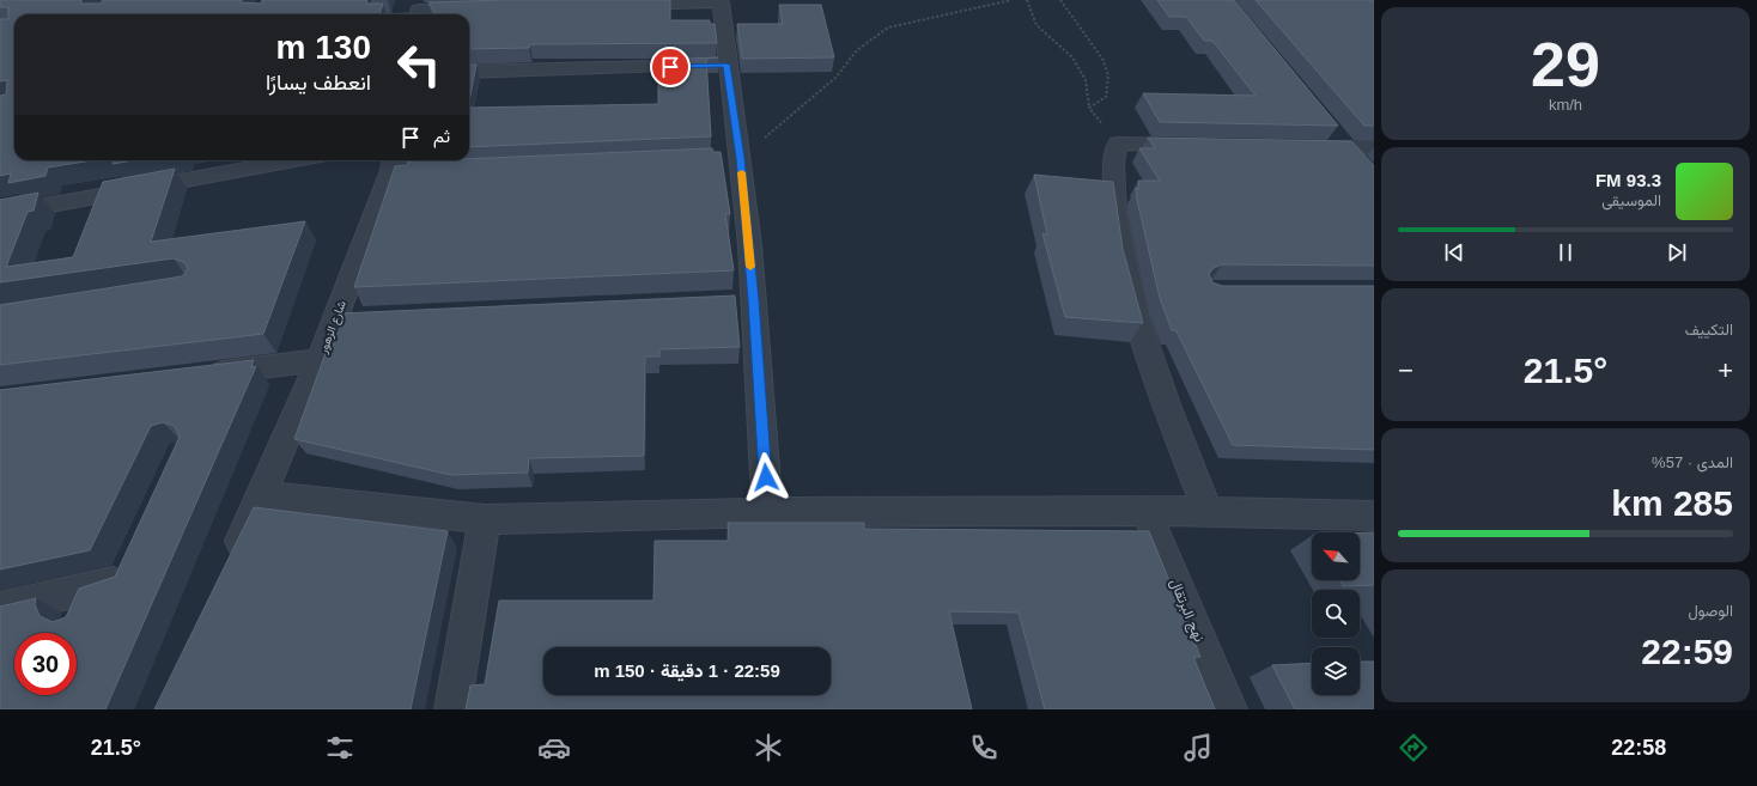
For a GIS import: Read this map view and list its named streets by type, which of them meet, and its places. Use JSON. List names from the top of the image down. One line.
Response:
{"streets":{"street":["شارع الزهور","نهج البرتقال"]},"north":"top left","page":{"tile":[["29","km/h"],"التكييف",["المدى · 57%","285 km"],["الوصول","22:59"]],"turn":["130 m","انعطف يسارًا"],"then":"ثم","song":["93.3 FM","الموسيقى"],"heat":["−","21.5°","+"],"limit":"30","trip":"22:59 · 1 دقيقة · 150 m","tabs":["22:58","21.5°"]}}
